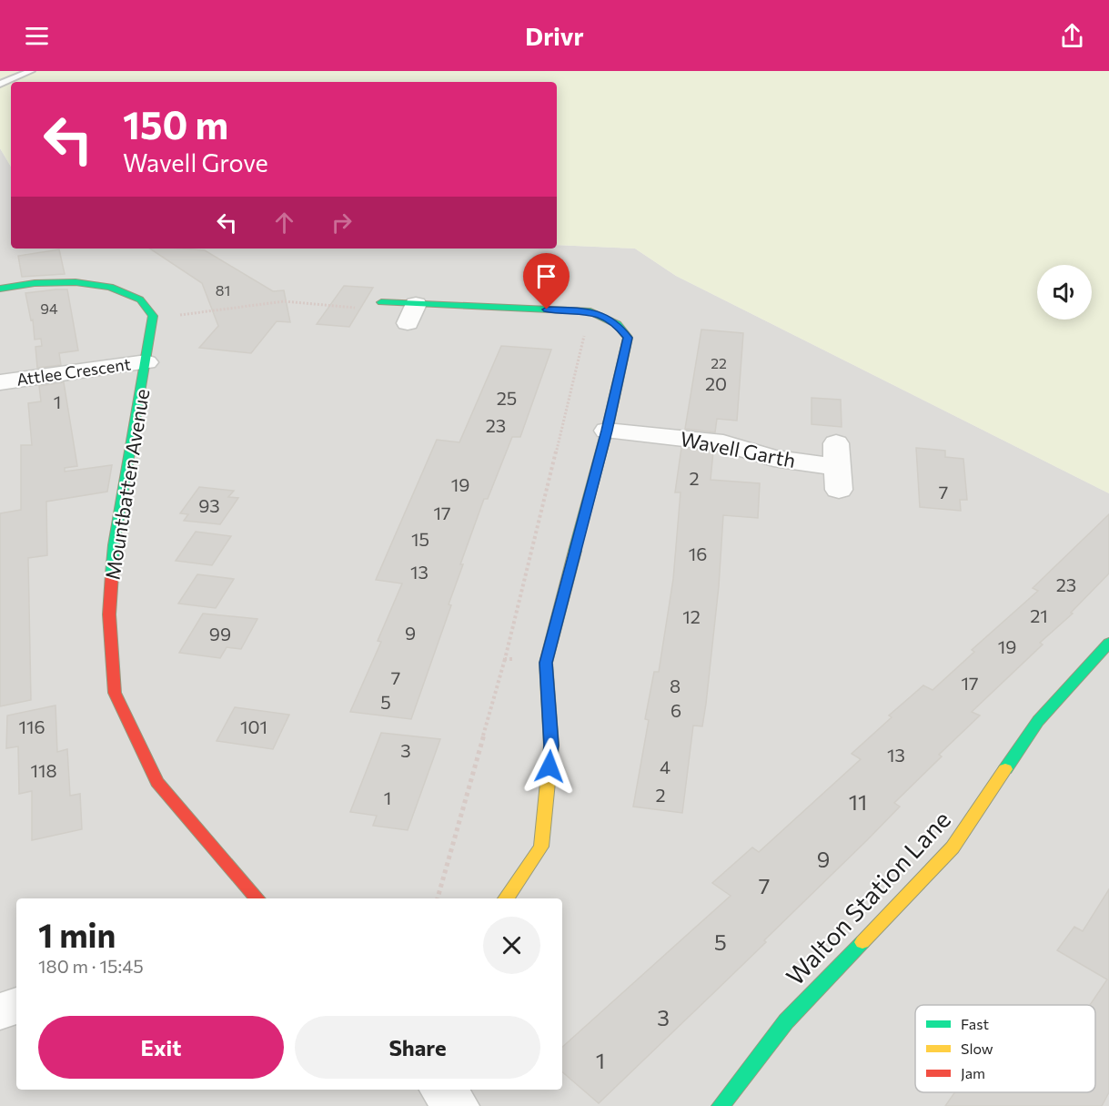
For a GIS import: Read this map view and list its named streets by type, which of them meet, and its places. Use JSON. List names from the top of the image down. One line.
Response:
{"streets":{"street":["Attlee Crescent","Wavell Garth","Mountbatten Avenue","Walton Station Lane"]},"crossings":[["Attlee Crescent","Mountbatten Avenue"]],"house_numbers":["81","94","22","20","25","1","23","2","19","7","93","17","15","16","13","23","21","12","9","99","19","7","17","8","5","6","116","101","3","13","4","118","2","1","11","9","7","5","3","1"],"legend":["Fast","Slow","Jam"],"page":{"header":"Drivr","turn":["150 m","Wavell Grove"],"heading":["1 min","180 m · 15:45"],"buttons":["Exit","Share"]}}
